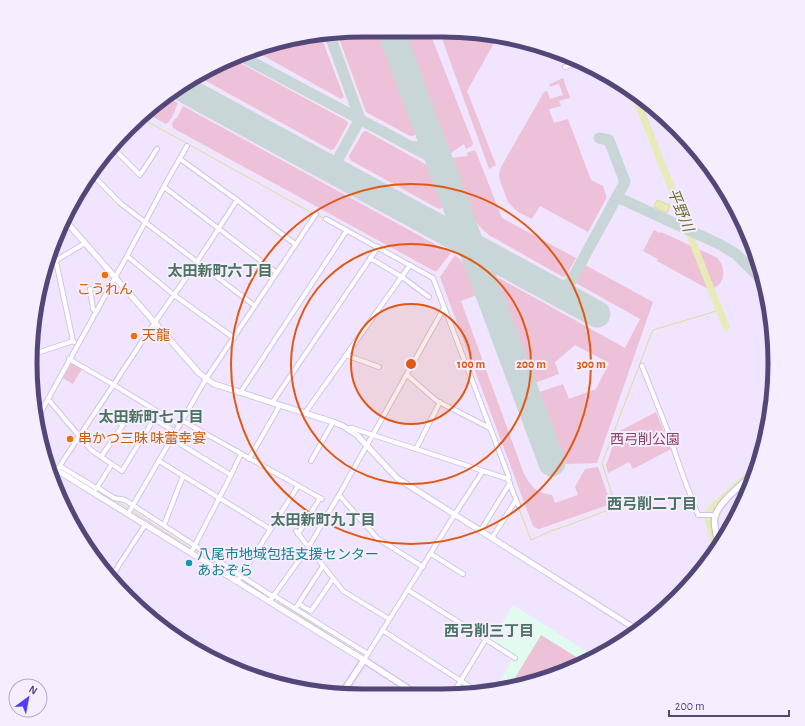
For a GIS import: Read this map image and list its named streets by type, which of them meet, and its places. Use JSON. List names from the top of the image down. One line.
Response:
{"districts":["太田新町六丁目","太田新町七丁目","西弓削二丁目","太田新町九丁目","西弓削三丁目"],"water":["平野川"],"parks":["西弓削公園"],"places":["こうれん","天龍","串かつ三昧 味蕾幸宴","八尾市地域包括支援センター あおぞら"],"scale_bar":"200 m","north":"top right","rings":["100 m","200 m","300 m"]}
